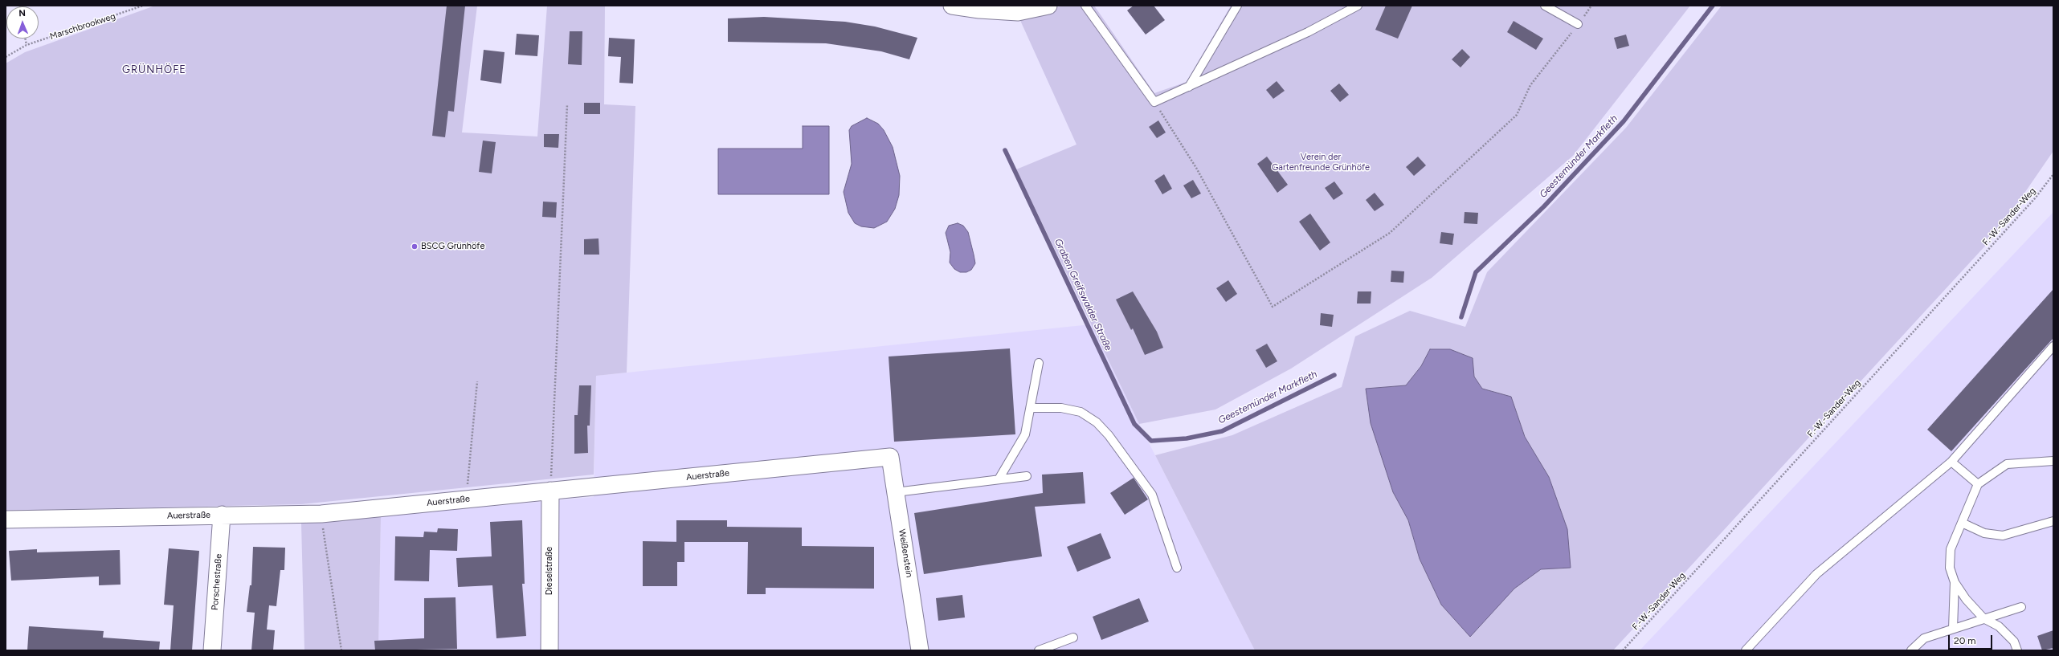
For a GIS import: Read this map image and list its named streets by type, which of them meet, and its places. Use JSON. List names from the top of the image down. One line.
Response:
{"streets":{"street":["Auerstraße","Weißenstein","Dieselstraße","Porschestraße"],"path":["Marschbrookweg","F.-W.-Sander-Weg"]},"crossings":[["Auerstraße","Weißenstein"],["Auerstraße","Dieselstraße"],["Auerstraße","Porschestraße"]],"districts":["GRÜNHÖFE"],"water":["Geestemünder Markfleth","Graben Greifswalder Straße"],"parks":["Verein der Gartenfreunde Grünhöfe"],"places":["BSCG Grünhöfe"],"scale_bar":"20 m","north":"top"}
